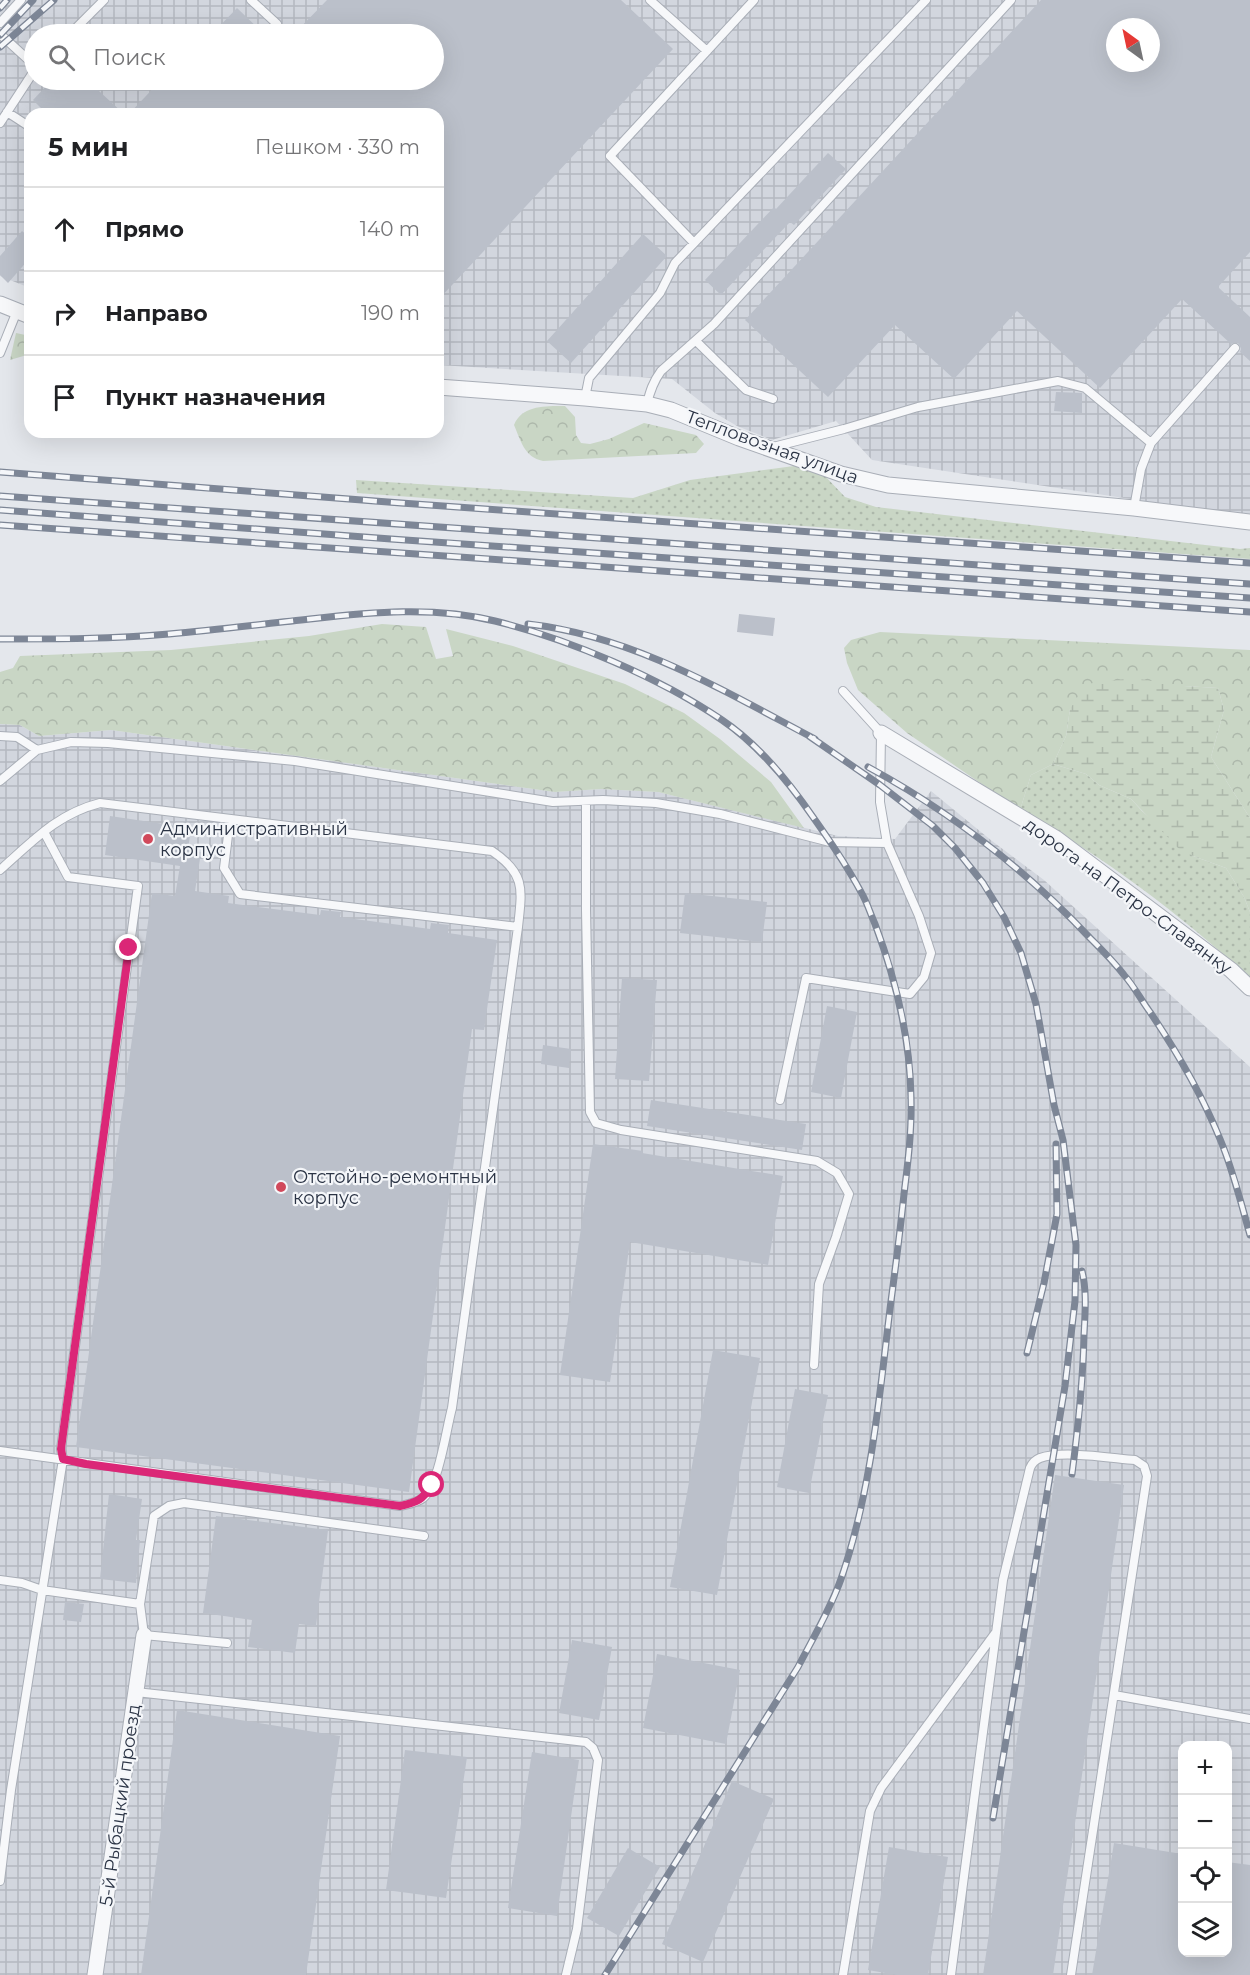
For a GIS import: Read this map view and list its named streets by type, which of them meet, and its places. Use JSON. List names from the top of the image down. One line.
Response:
{"streets":{"street":["Тепловозная улица","дорога на Петро-Славянку","5-й Рыбацкий проезд"]},"places":["Административный корпус","Отстойно-ремонтный корпус"],"north":"top left","page":{"search":"Поиск","heading":["5 мин","Пешком · 330 m"],"list":[["Прямо","140 m"],["Направо","190 m"],"Пункт назначения"],"map_buttons":["+","−"]}}
